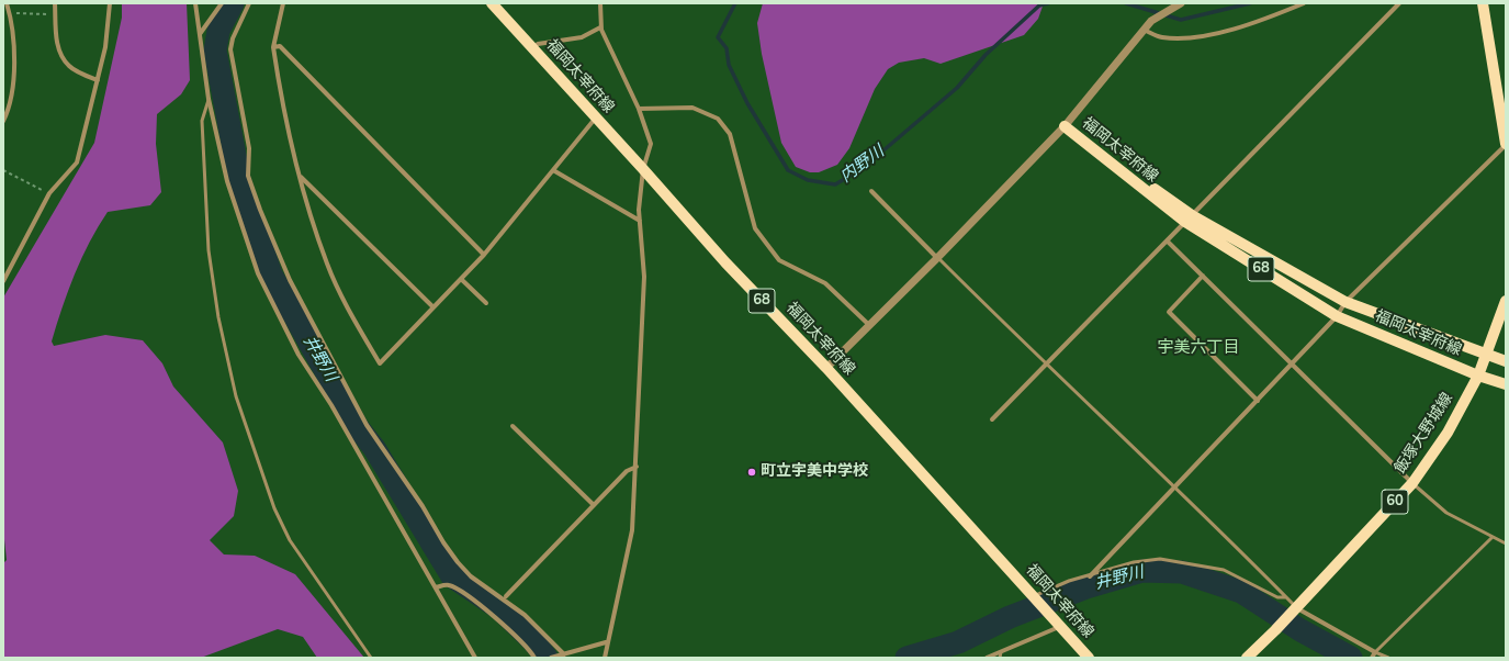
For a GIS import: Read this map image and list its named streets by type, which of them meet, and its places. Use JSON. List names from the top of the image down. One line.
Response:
{"streets":{"main road":["福岡太宰府線","68","飯塚大野城線","60"]},"crossings":[["福岡太宰府線","飯塚大野城線"]],"districts":["宇美六丁目"],"water":["内野川","井野川"],"places":["町立宇美中学校"]}
